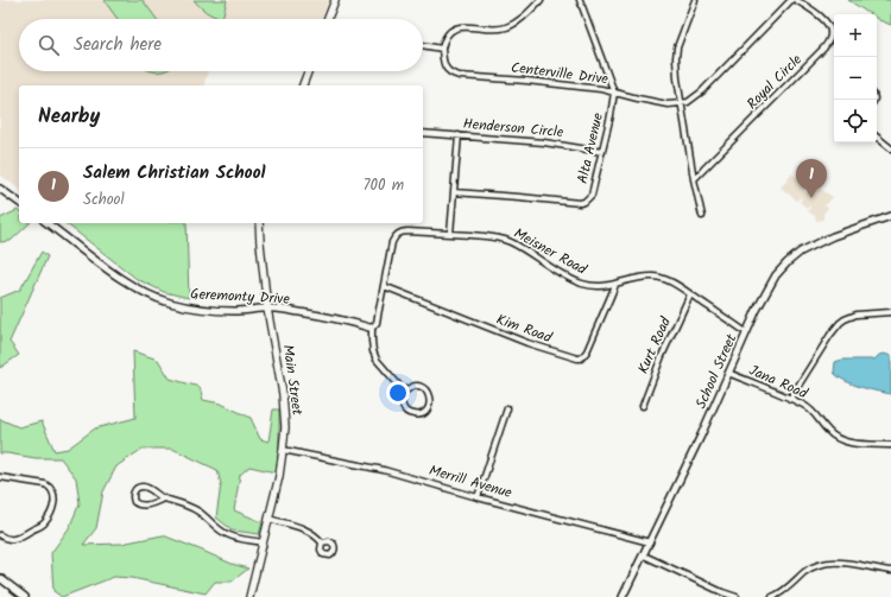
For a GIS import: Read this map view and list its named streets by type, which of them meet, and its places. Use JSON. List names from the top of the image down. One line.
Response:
{"streets":{"main road":["Main Street"],"street":["Centerville Drive","Royal Circle","Henderson Circle","Alta Avenue","Meisner Road","Geremonty Drive","Kim Road","Kurt Road","School Street","Jana Road","Merrill Avenue"]},"crossings":[["Centerville Drive","Alta Avenue"],["Henderson Circle","Alta Avenue"],["Meisner Road","Geremonty Drive"],["Meisner Road","Kim Road"],["Meisner Road","Kurt Road"],["Meisner Road","School Street"],["Geremonty Drive","Main Street"],["School Street","Jana Road"],["School Street","Merrill Avenue"],["Main Street","Merrill Avenue"]],"page":{"map_buttons":["+","−"],"search":"Search here","heading":"Nearby","list":[{"mark":"1","name":"Salem Christian School","note":"School","value":"700 m"}],"pins":"1"}}
